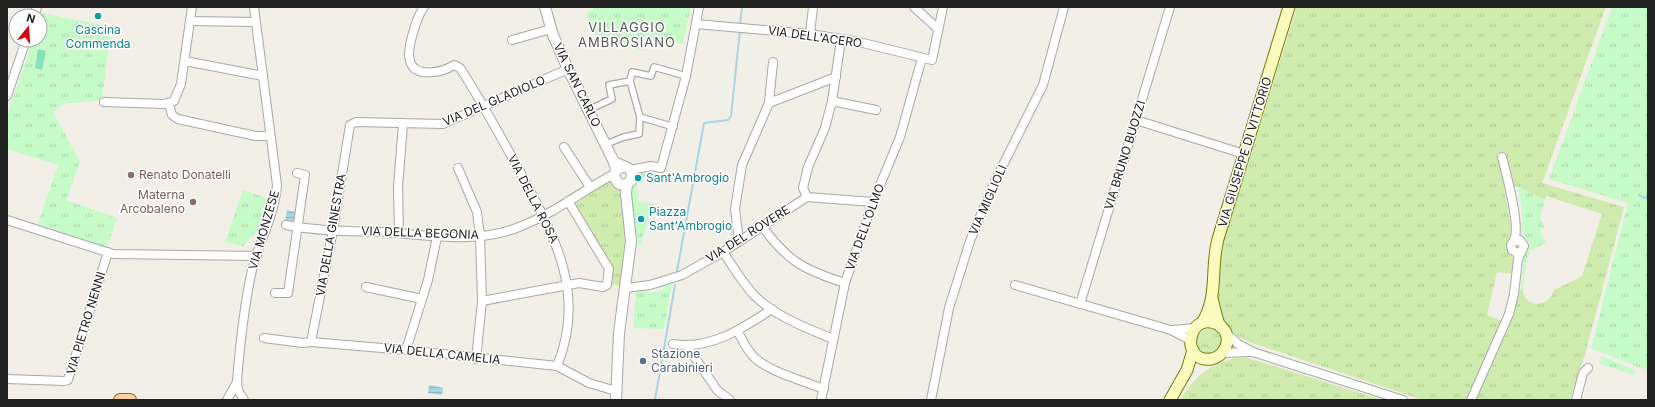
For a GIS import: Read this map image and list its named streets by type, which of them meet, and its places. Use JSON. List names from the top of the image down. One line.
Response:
{"streets":{"main road":["VIA GIUSEPPE DI VITTORIO"],"street":["VIA DELL'ACERO","VIA SAN CARLO","VIA DEL GLADIOLO","VIA BRUNO BUOZZI","VIA DELLA ROSA","VIA MIGLIOLI","VIA DELL'OLMO","VIA MONZESE","VIA DELLA BEGONIA","VIA DEL ROVERE","VIA DELLA GINESTRA","VIA PIETRO NENNI","VIA DELLA CAMELIA"]},"crossings":[["VIA DELL'ACERO","VIA DELL'OLMO"],["VIA SAN CARLO","VIA DEL GLADIOLO"],["VIA SAN CARLO","VIA DELLA BEGONIA"],["VIA SAN CARLO","VIA DEL ROVERE"],["VIA SAN CARLO","VIA DELLA CAMELIA"],["VIA DEL GLADIOLO","VIA DELLA ROSA"],["VIA DEL GLADIOLO","VIA DELLA GINESTRA"],["VIA DELLA ROSA","VIA DELLA BEGONIA"],["VIA DELLA ROSA","VIA DELLA CAMELIA"],["VIA DELLA BEGONIA","VIA DELLA GINESTRA"],["VIA DELLA GINESTRA","VIA DELLA CAMELIA"]],"districts":["VILLAGGIO AMBROSIANO"],"places":["Cascina Commenda","Renato Donatelli","Sant'Ambrogio","Materna Arcobaleno","Piazza Sant'Ambrogio","Stazione Carabinieri"],"north":"top"}
